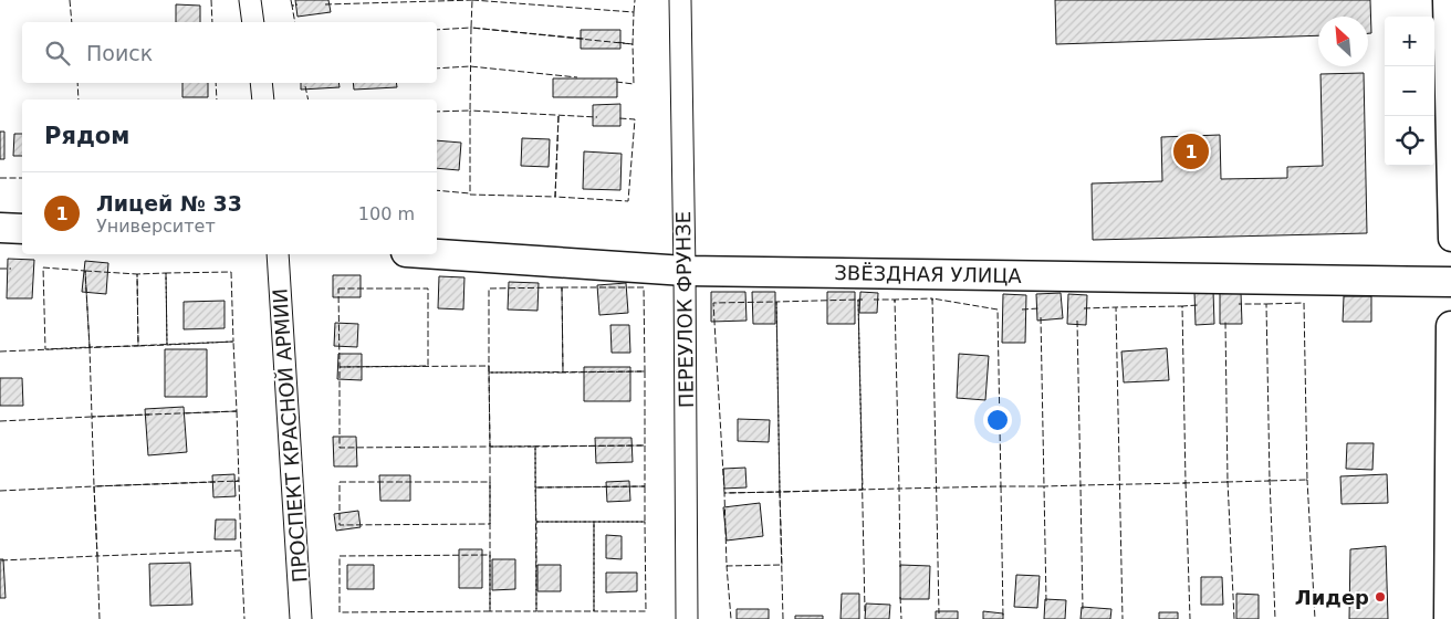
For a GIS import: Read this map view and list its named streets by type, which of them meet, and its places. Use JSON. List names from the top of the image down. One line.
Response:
{"streets":{"main road":["ЗВЁЗДНАЯ УЛИЦА"],"street":["ПЕРЕУЛОК ФРУНЗЕ","ПРОСПЕКТ КРАСНОЙ АРМИИ"]},"crossings":[["ЗВЁЗДНАЯ УЛИЦА","ПЕРЕУЛОК ФРУНЗЕ"]],"places":["Лидер"],"north":"top left","page":{"map_buttons":["+","−"],"search":"Поиск","heading":"Рядом","pins":"1","list":[{"mark":"1","name":"Лицей № 33","note":"Университет","value":"100 m"}]}}
